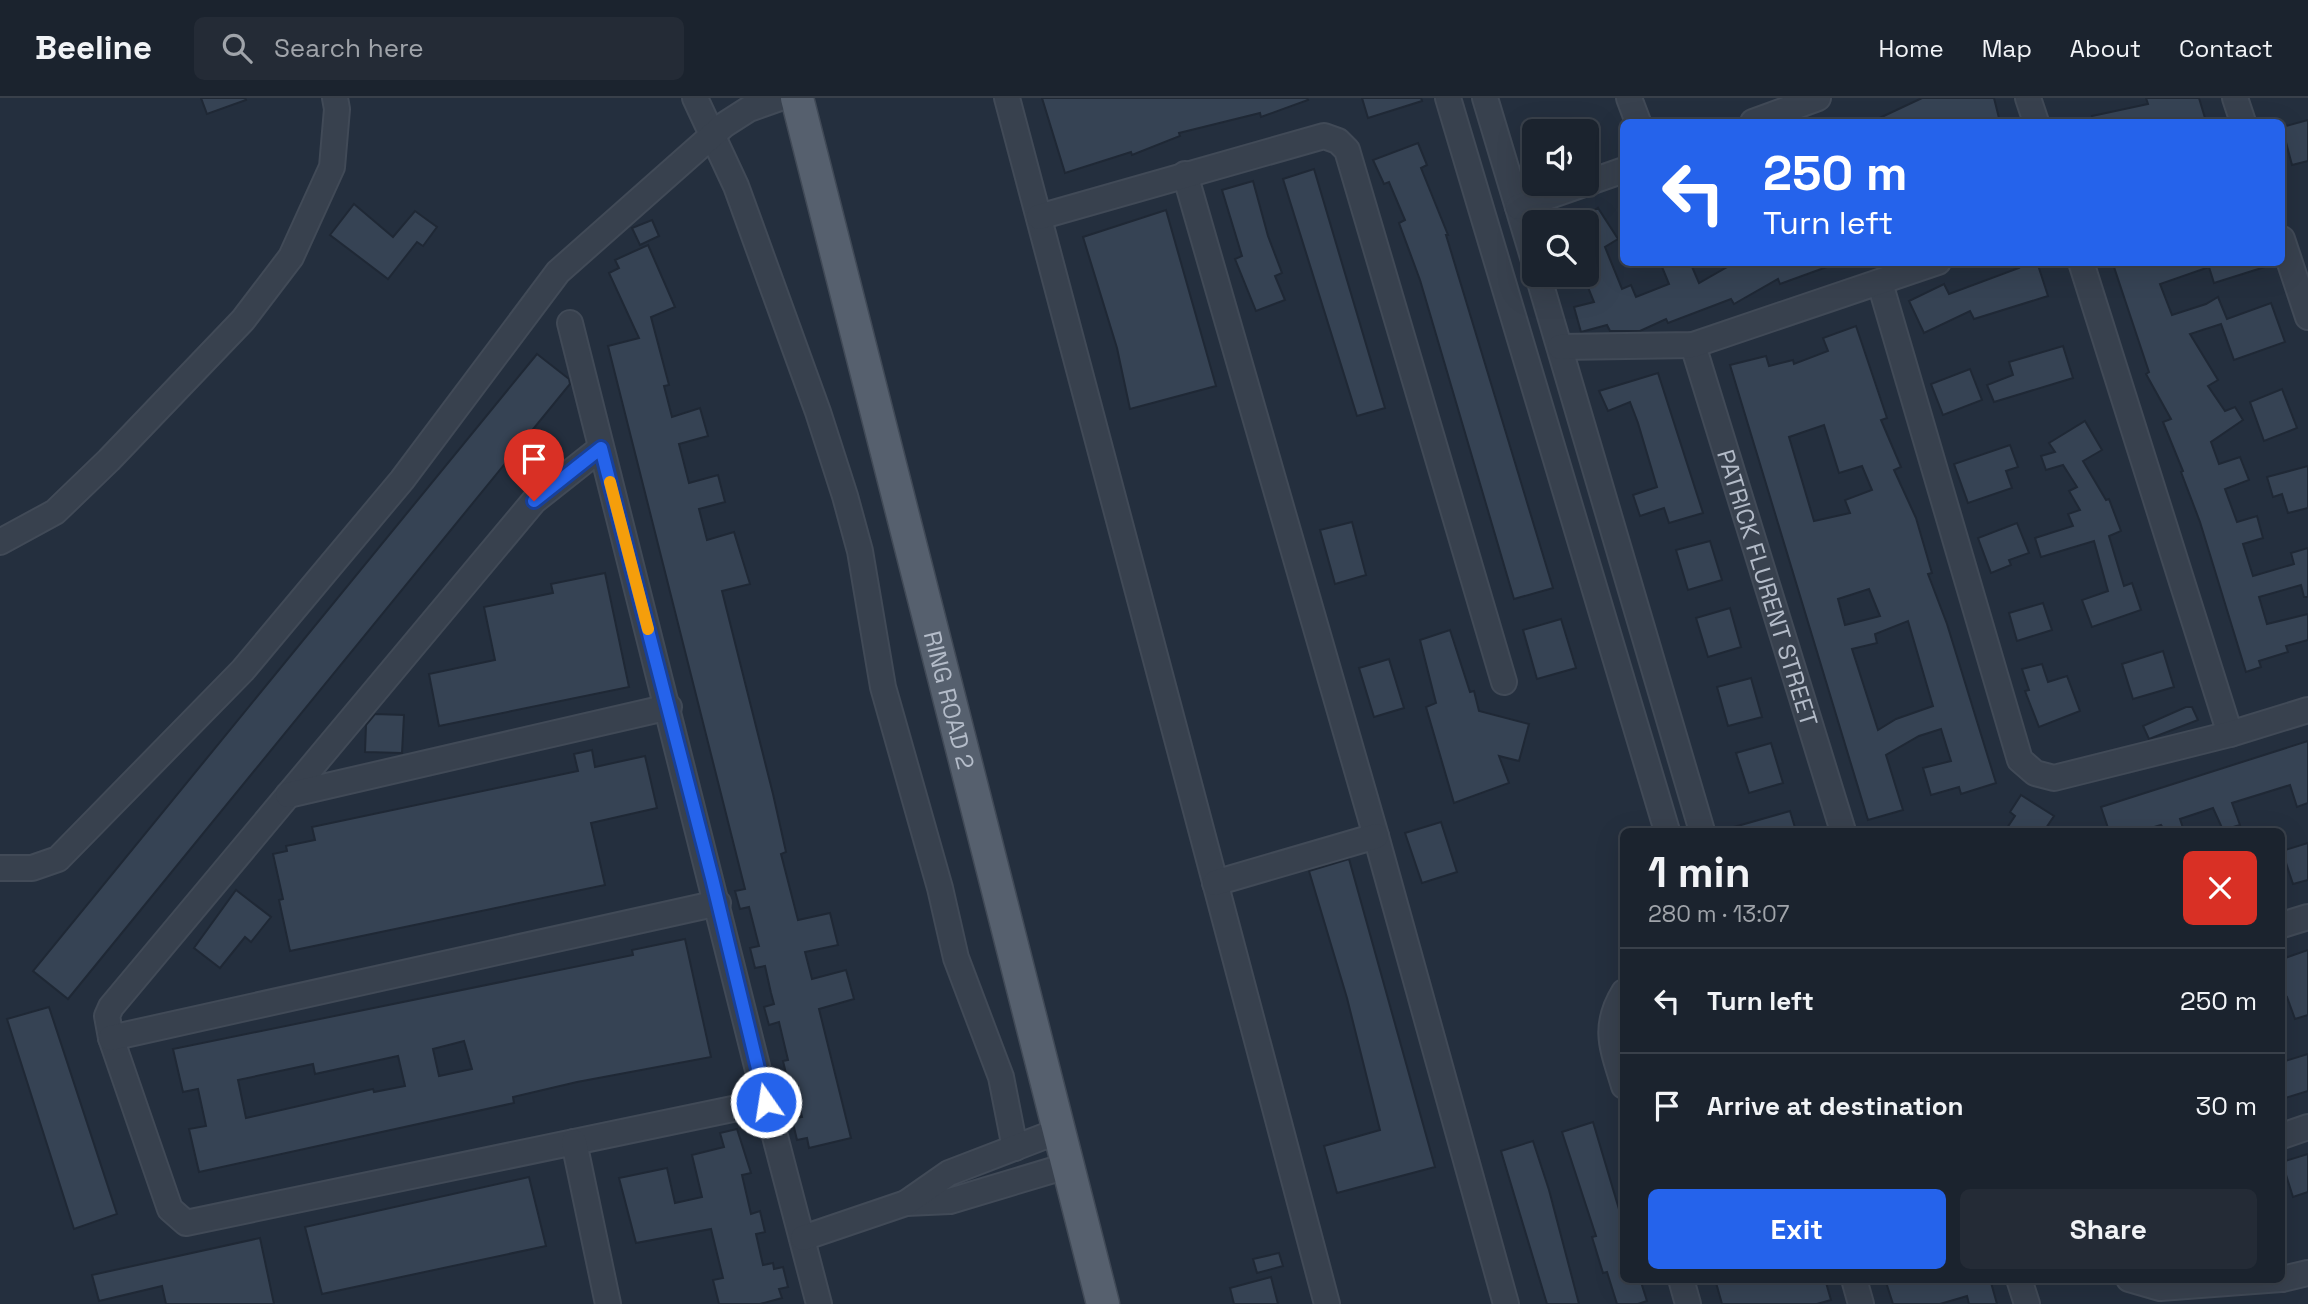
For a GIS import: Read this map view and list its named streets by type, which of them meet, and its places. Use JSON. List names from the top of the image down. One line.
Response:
{"streets":{"main road":["RING ROAD 2"],"street":["PATRICK FLURENT STREET"]},"page":{"header":"Beeline","search":"Search here","nav":["Home","Map","About","Contact"],"turn":["250 m","Turn left"],"heading":["1 min","280 m · 13:07"],"list":[{"name":"Turn left","value":"250 m"},{"name":"Arrive at destination","value":"30 m"}],"buttons":["Exit","Share"]}}
